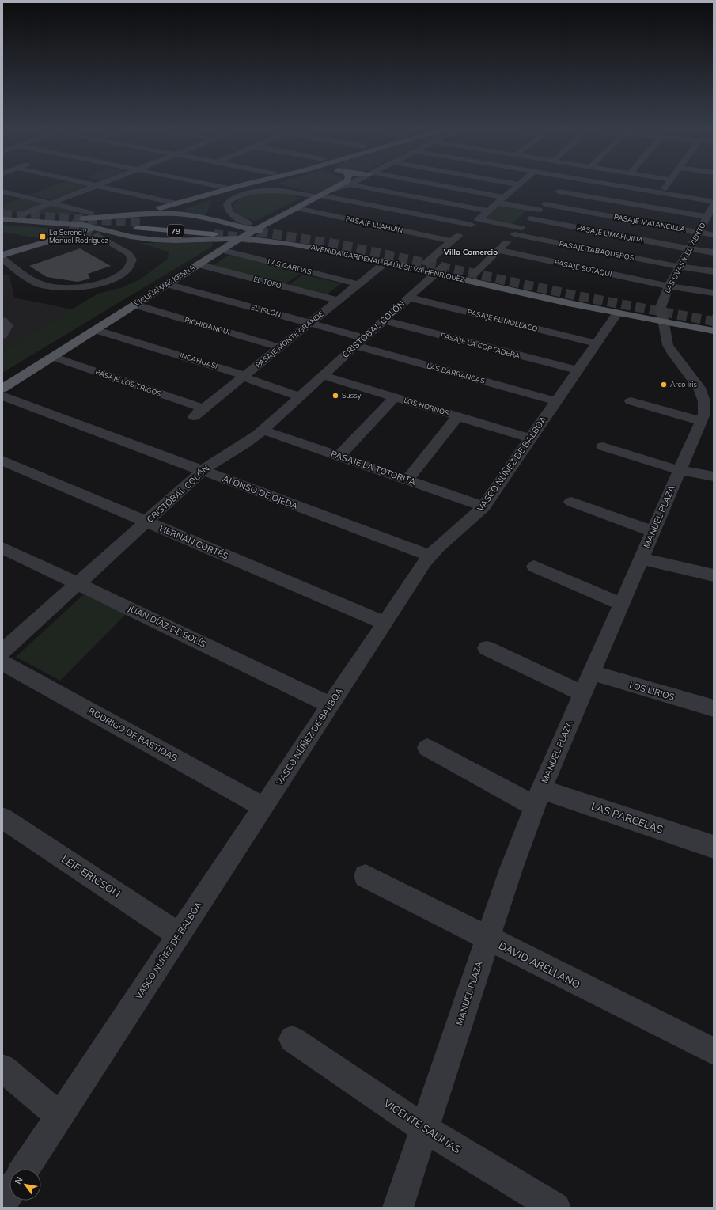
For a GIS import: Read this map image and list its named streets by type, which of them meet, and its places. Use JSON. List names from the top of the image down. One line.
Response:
{"streets":{"highway":["79"],"main road":["AVENIDA CARDENAL RAÚL SILVA HENRÍQUEZ","VICUÑA MACKENNA"],"street":["PASAJE MATANCILLA","PASAJE LLAHUÍN","PASAJE LIMAHUIDA","PASAJE TABAQUEROS","LAS UVAS Y EL VIENTO","LAS CARDAS","PASAJE SOTAQUÍ","EL TOFO","EL ISLÓN","PASAJE EL MOLLACO","PICHIDANGUI","CRISTÓBAL COLÓN","PASAJE MONTE GRANDE","PASAJE LA CORTADERA","INCAHUASI","LAS BARRANCAS","PASAJE LOS TRIGOS","LOS HORNOS","VASCO NÚÑEZ DE BALBOA","PASAJE LA TOTORITA","ALONSO DE OJEDA","MANUEL PLAZA","HERNÁN CORTÉS","JUAN DÍAZ DE SOLÍS","LOS LIRIOS","RODRIGO DE BASTIDAS","LAS PARCELAS","LEIF ERICSON","DAVID ARELLANO","VICENTE SALINAS"]},"crossings":[["PASAJE MATANCILLA","LAS UVAS Y EL VIENTO"],["PASAJE LLAHUÍN","VICUÑA MACKENNA"],["79","AVENIDA CARDENAL RAÚL SILVA HENRÍQUEZ"],["PASAJE LIMAHUIDA","LAS UVAS Y EL VIENTO"],["PASAJE TABAQUEROS","LAS UVAS Y EL VIENTO"],["PASAJE TABAQUEROS","VICUÑA MACKENNA"],["LAS UVAS Y EL VIENTO","AVENIDA CARDENAL RAÚL SILVA HENRÍQUEZ"],["LAS UVAS Y EL VIENTO","PASAJE SOTAQUÍ"],["LAS UVAS Y EL VIENTO","MANUEL PLAZA"],["AVENIDA CARDENAL RAÚL SILVA HENRÍQUEZ","VICUÑA MACKENNA"],["AVENIDA CARDENAL RAÚL SILVA HENRÍQUEZ","CRISTÓBAL COLÓN"],["AVENIDA CARDENAL RAÚL SILVA HENRÍQUEZ","PASAJE MONTE GRANDE"],["AVENIDA CARDENAL RAÚL SILVA HENRÍQUEZ","VASCO NÚÑEZ DE BALBOA"],["AVENIDA CARDENAL RAÚL SILVA HENRÍQUEZ","MANUEL PLAZA"],["LAS CARDAS","VICUÑA MACKENNA"],["LAS CARDAS","PASAJE MONTE GRANDE"],["EL TOFO","VICUÑA MACKENNA"],["EL TOFO","PASAJE MONTE GRANDE"],["VICUÑA MACKENNA","EL ISLÓN"],["VICUÑA MACKENNA","PICHIDANGUI"],["VICUÑA MACKENNA","INCAHUASI"],["VICUÑA MACKENNA","PASAJE LOS TRIGOS"],["EL ISLÓN","CRISTÓBAL COLÓN"],["EL ISLÓN","PASAJE MONTE GRANDE"],["EL ISLÓN","LAS BARRANCAS"],["PASAJE EL MOLLACO","CRISTÓBAL COLÓN"],["PASAJE EL MOLLACO","VASCO NÚÑEZ DE BALBOA"],["PICHIDANGUI","PASAJE MONTE GRANDE"],["CRISTÓBAL COLÓN","PASAJE LA CORTADERA"],["CRISTÓBAL COLÓN","INCAHUASI"],["CRISTÓBAL COLÓN","LAS BARRANCAS"],["CRISTÓBAL COLÓN","LOS HORNOS"],["CRISTÓBAL COLÓN","PASAJE LA TOTORITA"],["CRISTÓBAL COLÓN","ALONSO DE OJEDA"],["CRISTÓBAL COLÓN","HERNÁN CORTÉS"],["CRISTÓBAL COLÓN","JUAN DÍAZ DE SOLÍS"],["PASAJE MONTE GRANDE","INCAHUASI"],["PASAJE MONTE GRANDE","PASAJE LOS TRIGOS"],["PASAJE LA CORTADERA","VASCO NÚÑEZ DE BALBOA"],["LAS BARRANCAS","VASCO NÚÑEZ DE BALBOA"],["LOS HORNOS","VASCO NÚÑEZ DE BALBOA"],["VASCO NÚÑEZ DE BALBOA","PASAJE LA TOTORITA"],["VASCO NÚÑEZ DE BALBOA","ALONSO DE OJEDA"],["VASCO NÚÑEZ DE BALBOA","HERNÁN CORTÉS"],["VASCO NÚÑEZ DE BALBOA","JUAN DÍAZ DE SOLÍS"],["VASCO NÚÑEZ DE BALBOA","RODRIGO DE BASTIDAS"],["VASCO NÚÑEZ DE BALBOA","LEIF ERICSON"],["MANUEL PLAZA","LOS LIRIOS"],["MANUEL PLAZA","LAS PARCELAS"],["MANUEL PLAZA","DAVID ARELLANO"],["MANUEL PLAZA","VICENTE SALINAS"]],"districts":["Villa Comercio"],"places":{"transit":["La Serena / Manuel Rodríguez"],"other":["Arco Iris","Sussy"]},"north":"top left"}
